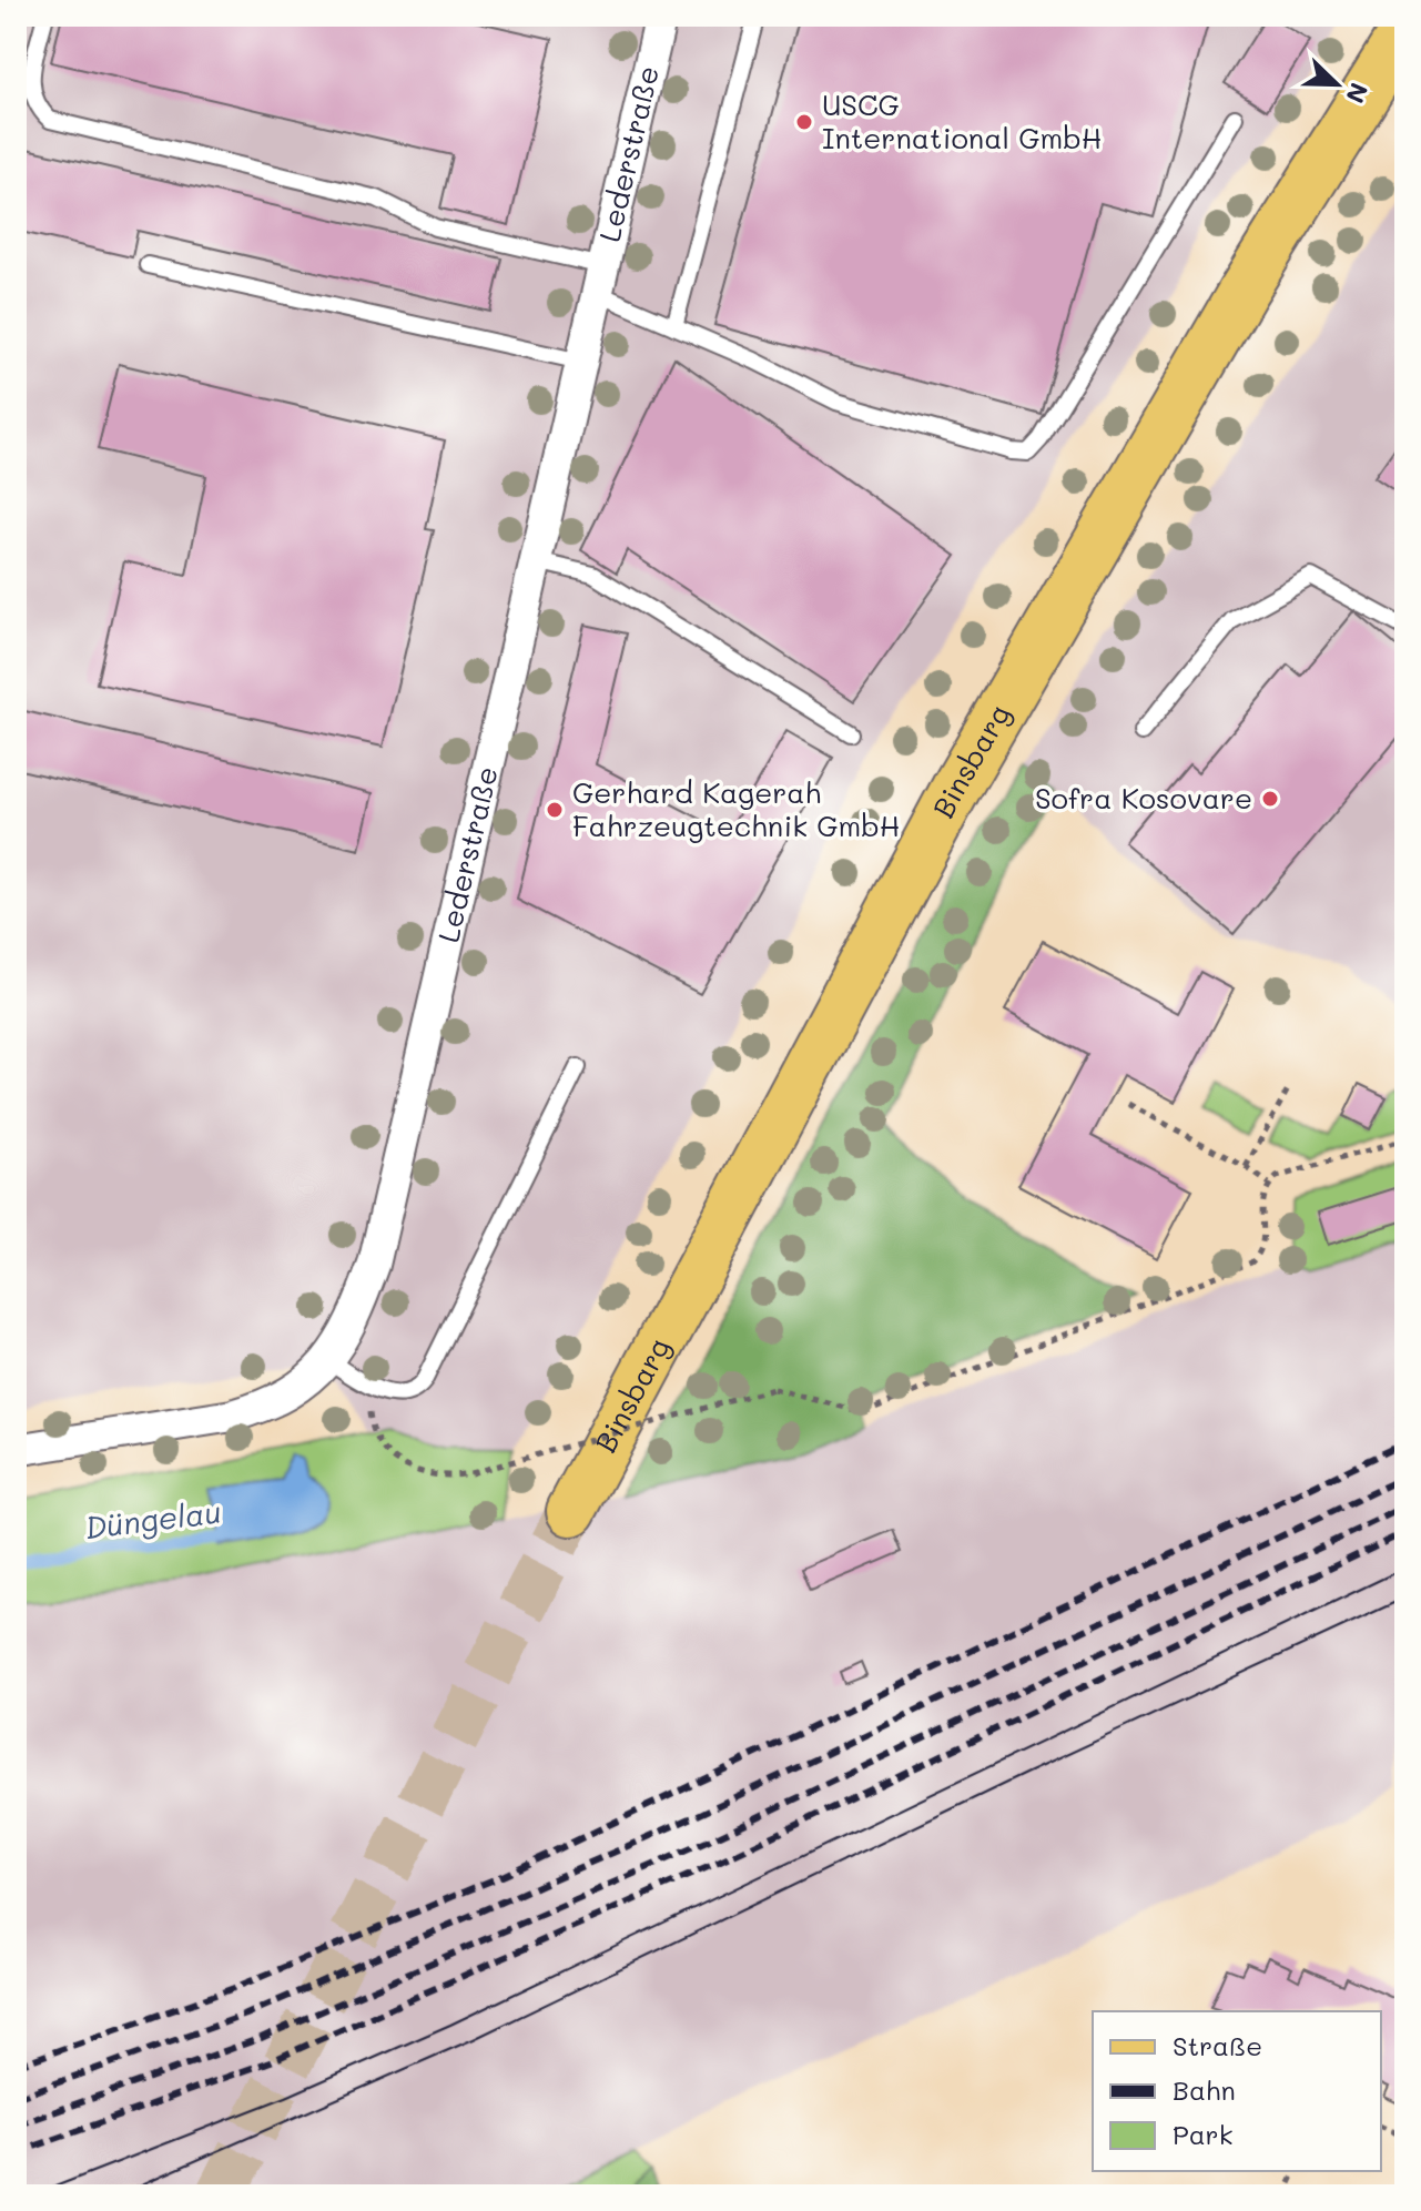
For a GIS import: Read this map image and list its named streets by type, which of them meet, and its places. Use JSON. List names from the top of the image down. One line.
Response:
{"streets":{"main road":["Binsbarg"],"street":["Lederstraße"]},"water":["Düngelau"],"places":["USCG International GmbH","Sofra Kosovare","Gerhard Kagerah Fahrzeugtechnik GmbH"],"legend":["Straße","Bahn","Park"],"north":"bottom right"}
